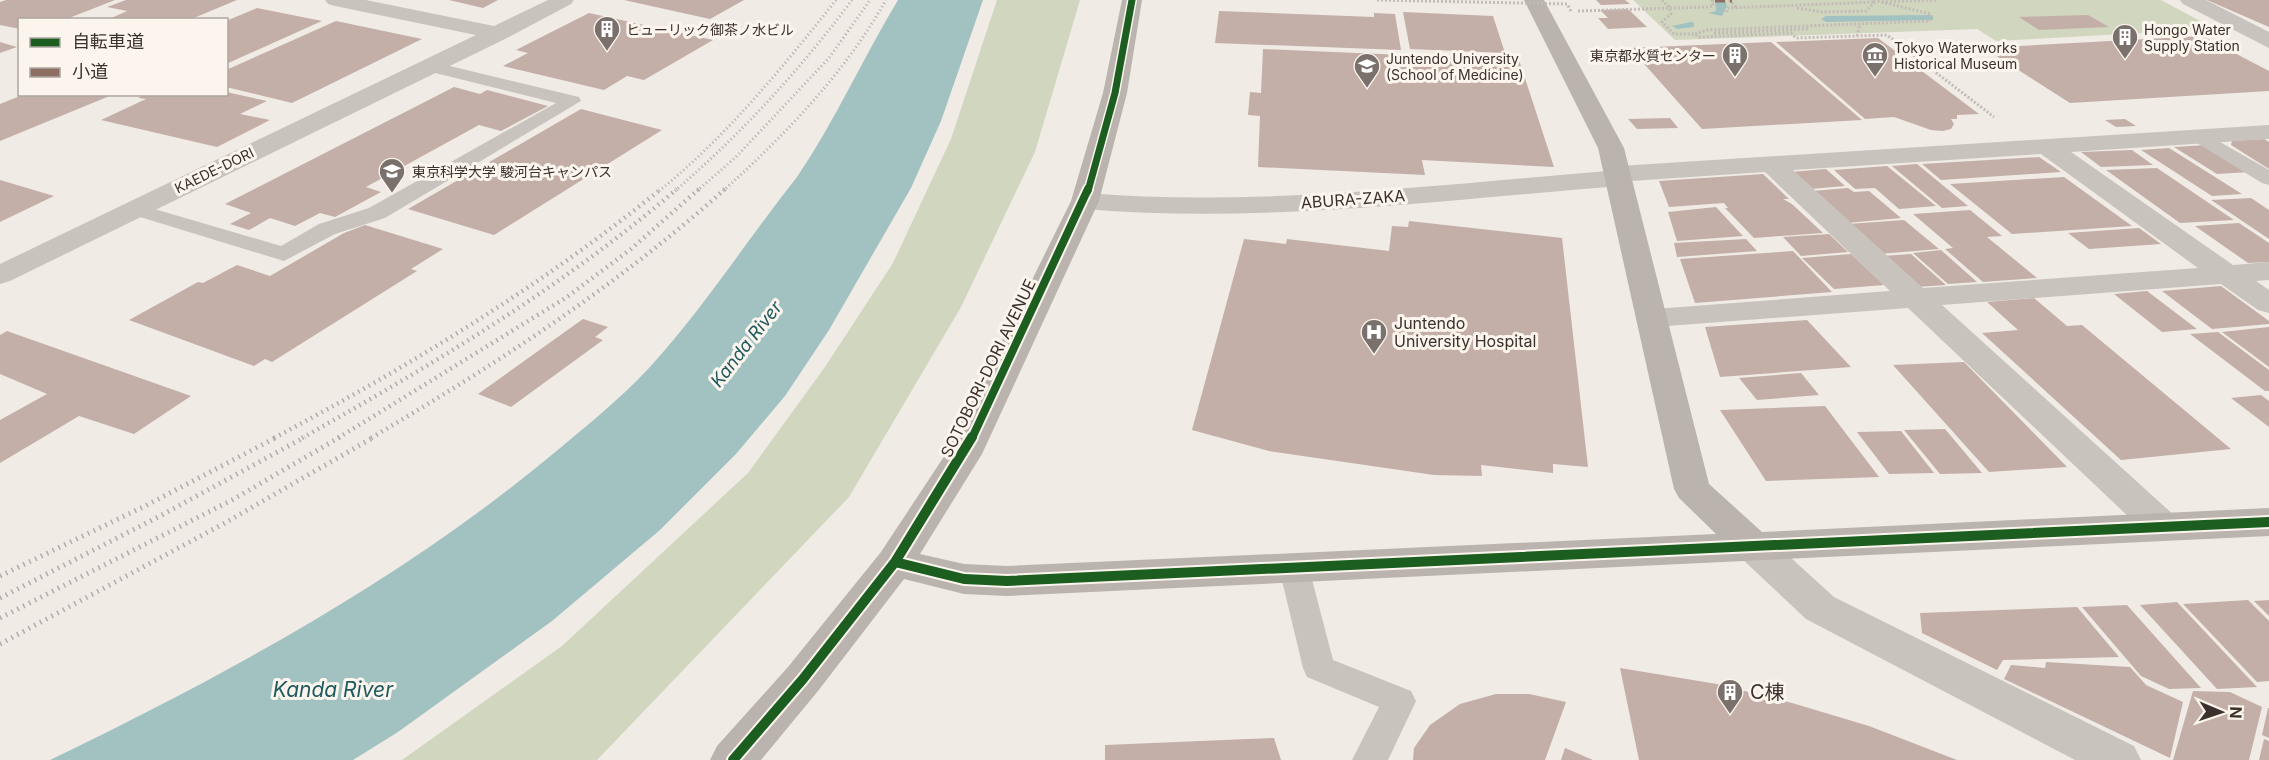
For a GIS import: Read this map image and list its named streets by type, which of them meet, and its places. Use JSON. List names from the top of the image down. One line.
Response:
{"streets":{"street":["KAEDE-DORI","ABURA-ZAKA","SOTOBORI-DORI AVENUE"]},"crossings":[["ABURA-ZAKA","SOTOBORI-DORI AVENUE"]],"water":["Kanda River"],"places":{"building":["ヒューリック御茶ノ水ビル","Hongo Water Supply Station","東京都水質センター","C棟"],"museum":["Tokyo Waterworks Historical Museum"],"school or university":["Juntendo University (School of Medicine)","東京科学大学 駿河台キャンパス"],"hospital":["Juntendo University Hospital"]},"legend":["自転車道","小道"],"north":"right"}
